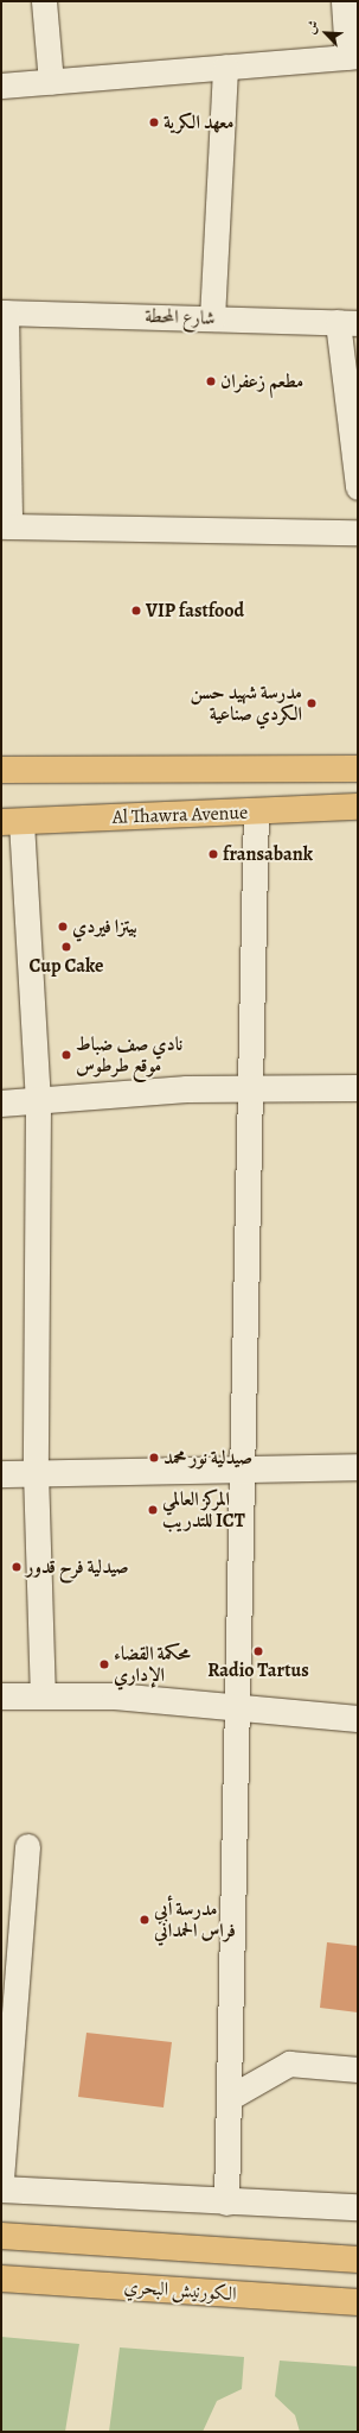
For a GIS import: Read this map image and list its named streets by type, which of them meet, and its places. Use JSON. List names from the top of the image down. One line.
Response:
{"streets":{"main road":["Al Thawra Avenue","الكورنيش البحري"],"street":["شارع المحطة"]},"places":["معهد الكرية","مطعم زعفران","VIP fastfood","مدرسة شهيد حسن الكردي صناعية","fransabank","بيتزا فيردي","Cup Cake","نادي صف ضباط موقع طرطوس","صيدلية نور محمد","المركز العالمي للتدريب ICT","صيدلية فرح قدور","Radio Tartus","محكمة القضاء الإداري","مدرسة أبي فراس الحمداني"],"north":"top left"}
